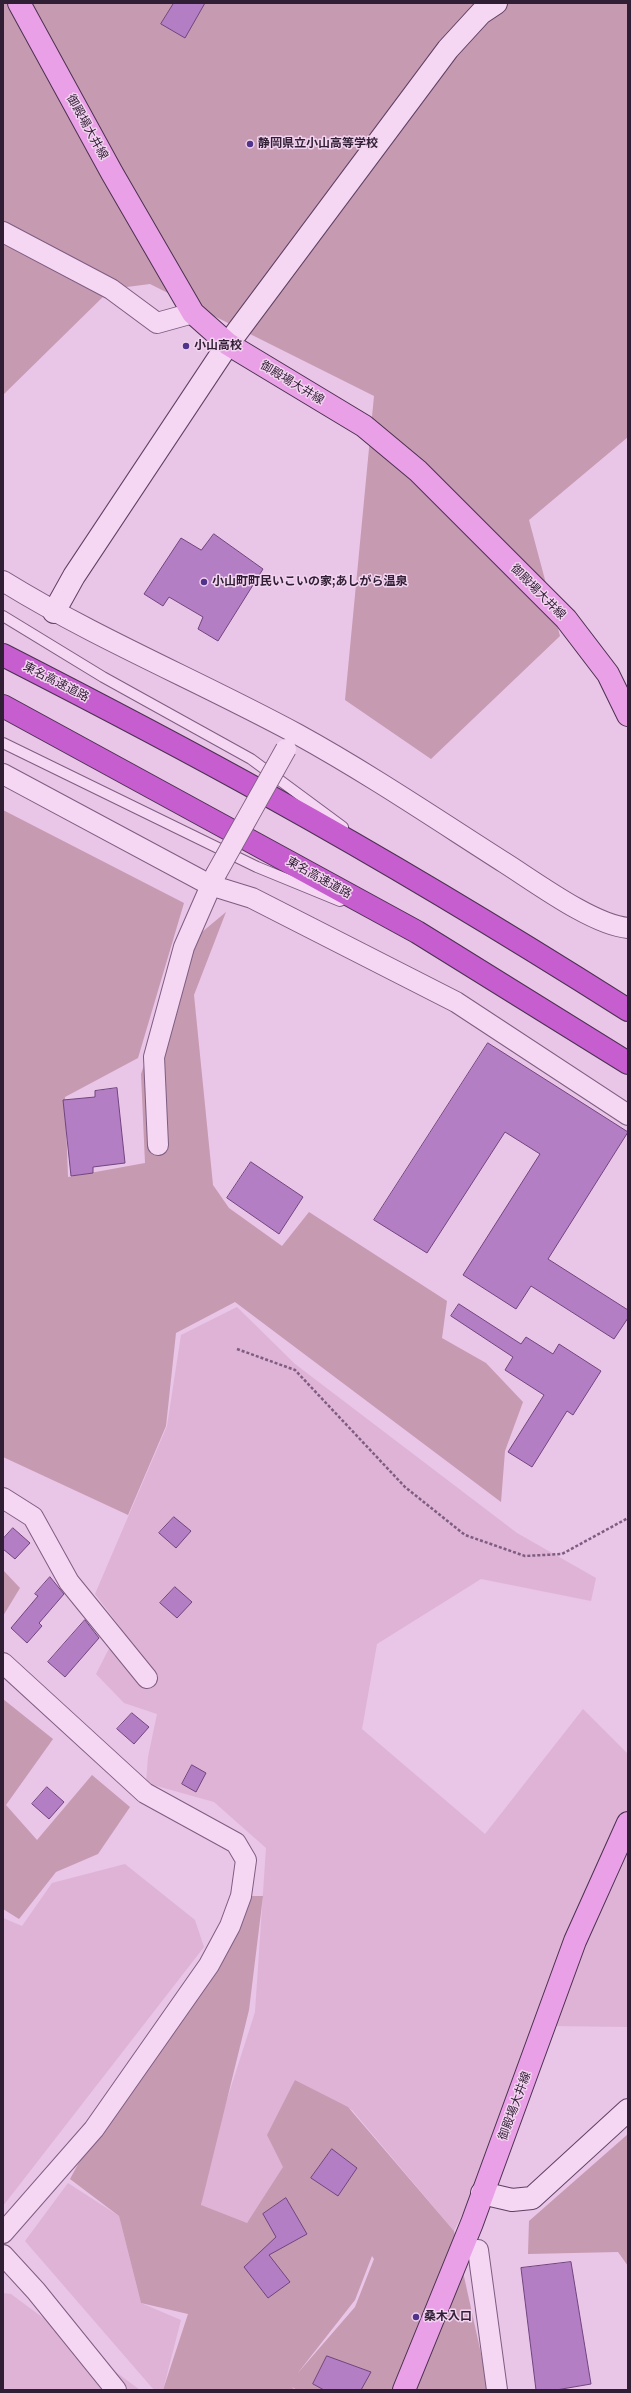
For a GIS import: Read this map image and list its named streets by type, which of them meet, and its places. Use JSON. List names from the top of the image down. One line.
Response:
{"streets":{"highway":["東名高速道路"],"main road":["御殿場大井線"]},"places":["静岡県立小山高等学校","小山高校","小山町町民いこいの家;あしがら温泉","桑木入口"]}
